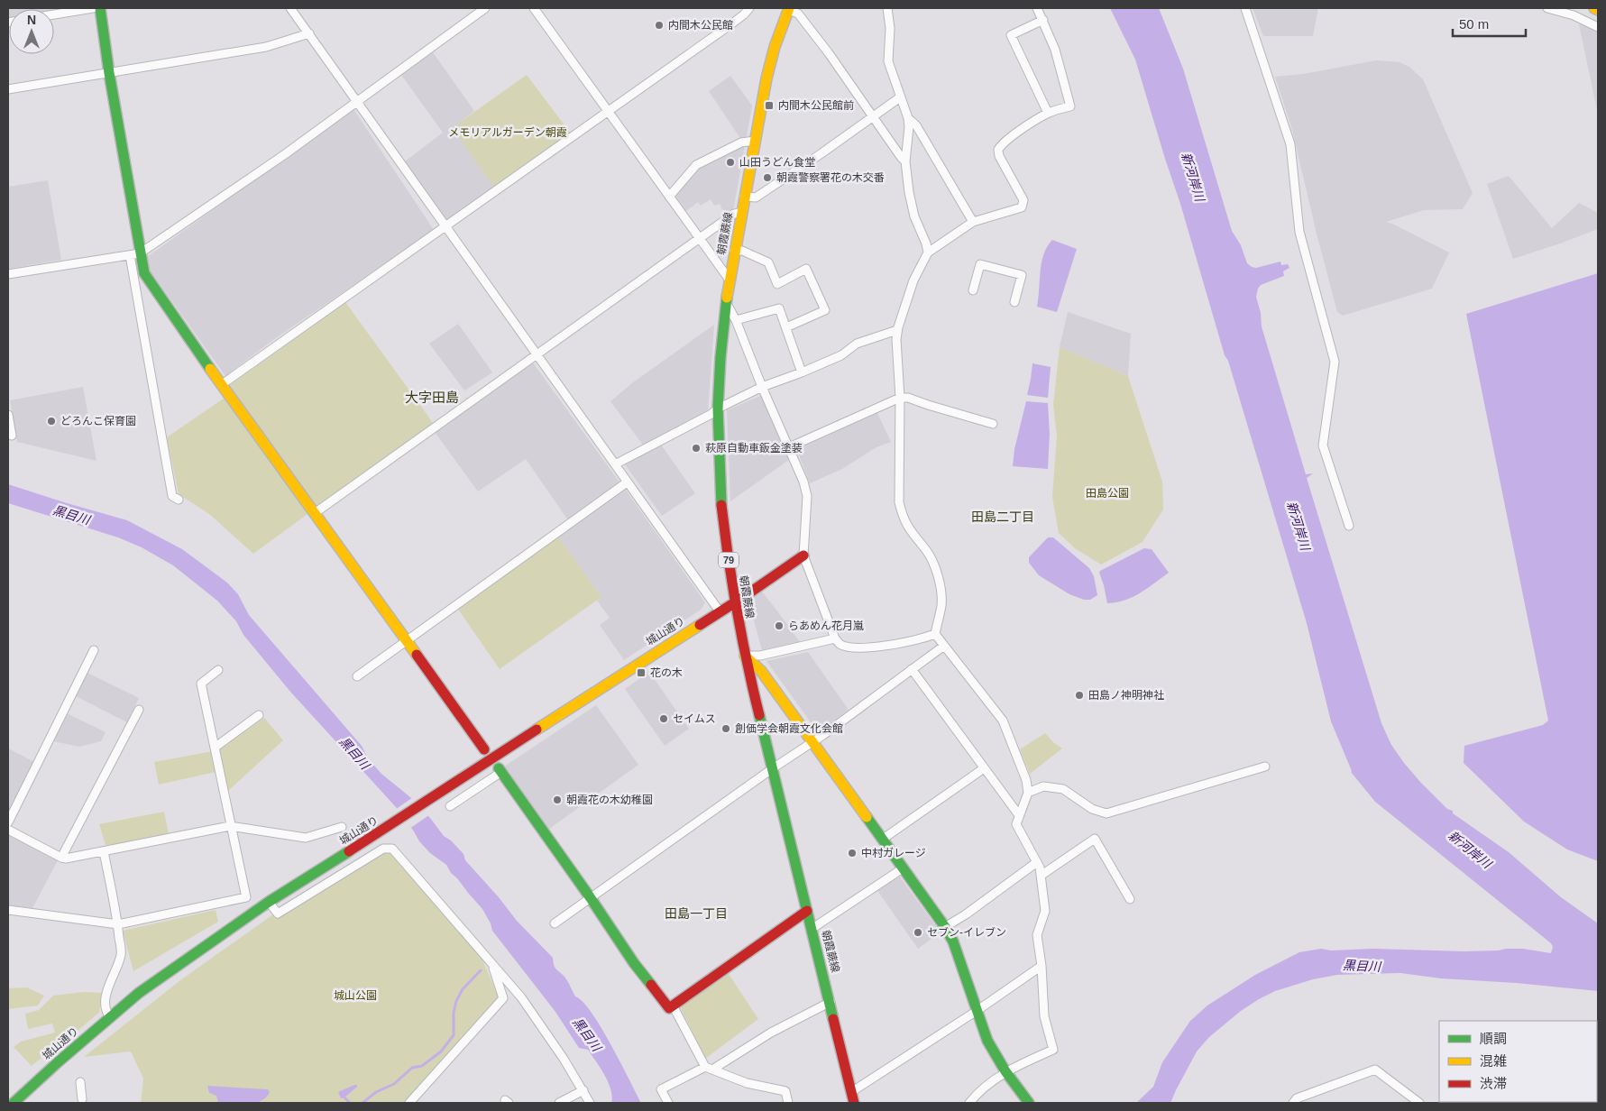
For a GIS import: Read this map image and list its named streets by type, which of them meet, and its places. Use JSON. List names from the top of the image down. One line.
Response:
{"streets":{"main road":["朝霞蕨線","79","城山通り"]},"crossings":[["朝霞蕨線","城山通り"]],"districts":["大字田島","田島二丁目","田島一丁目"],"water":["新河岸川","黒目川"],"parks":["メモリアルガーデン朝霞","田島公園","城山公園"],"places":{"other":["内間木公民館","山田うどん食堂","朝霞警察署花の木交番","どろんこ保育園","萩原自動車鈑金塗装","らあめん花月嵐","田島ノ神明神社","セイムス","創価学会朝霞文化会館","朝霞花の木幼稚園","中村ガレージ","セブン-イレブン"],"transit":["内間木公民館前","花の木"]},"legend":["順調","混雑","渋滞"],"scale_bar":"50 m","north":"top"}
